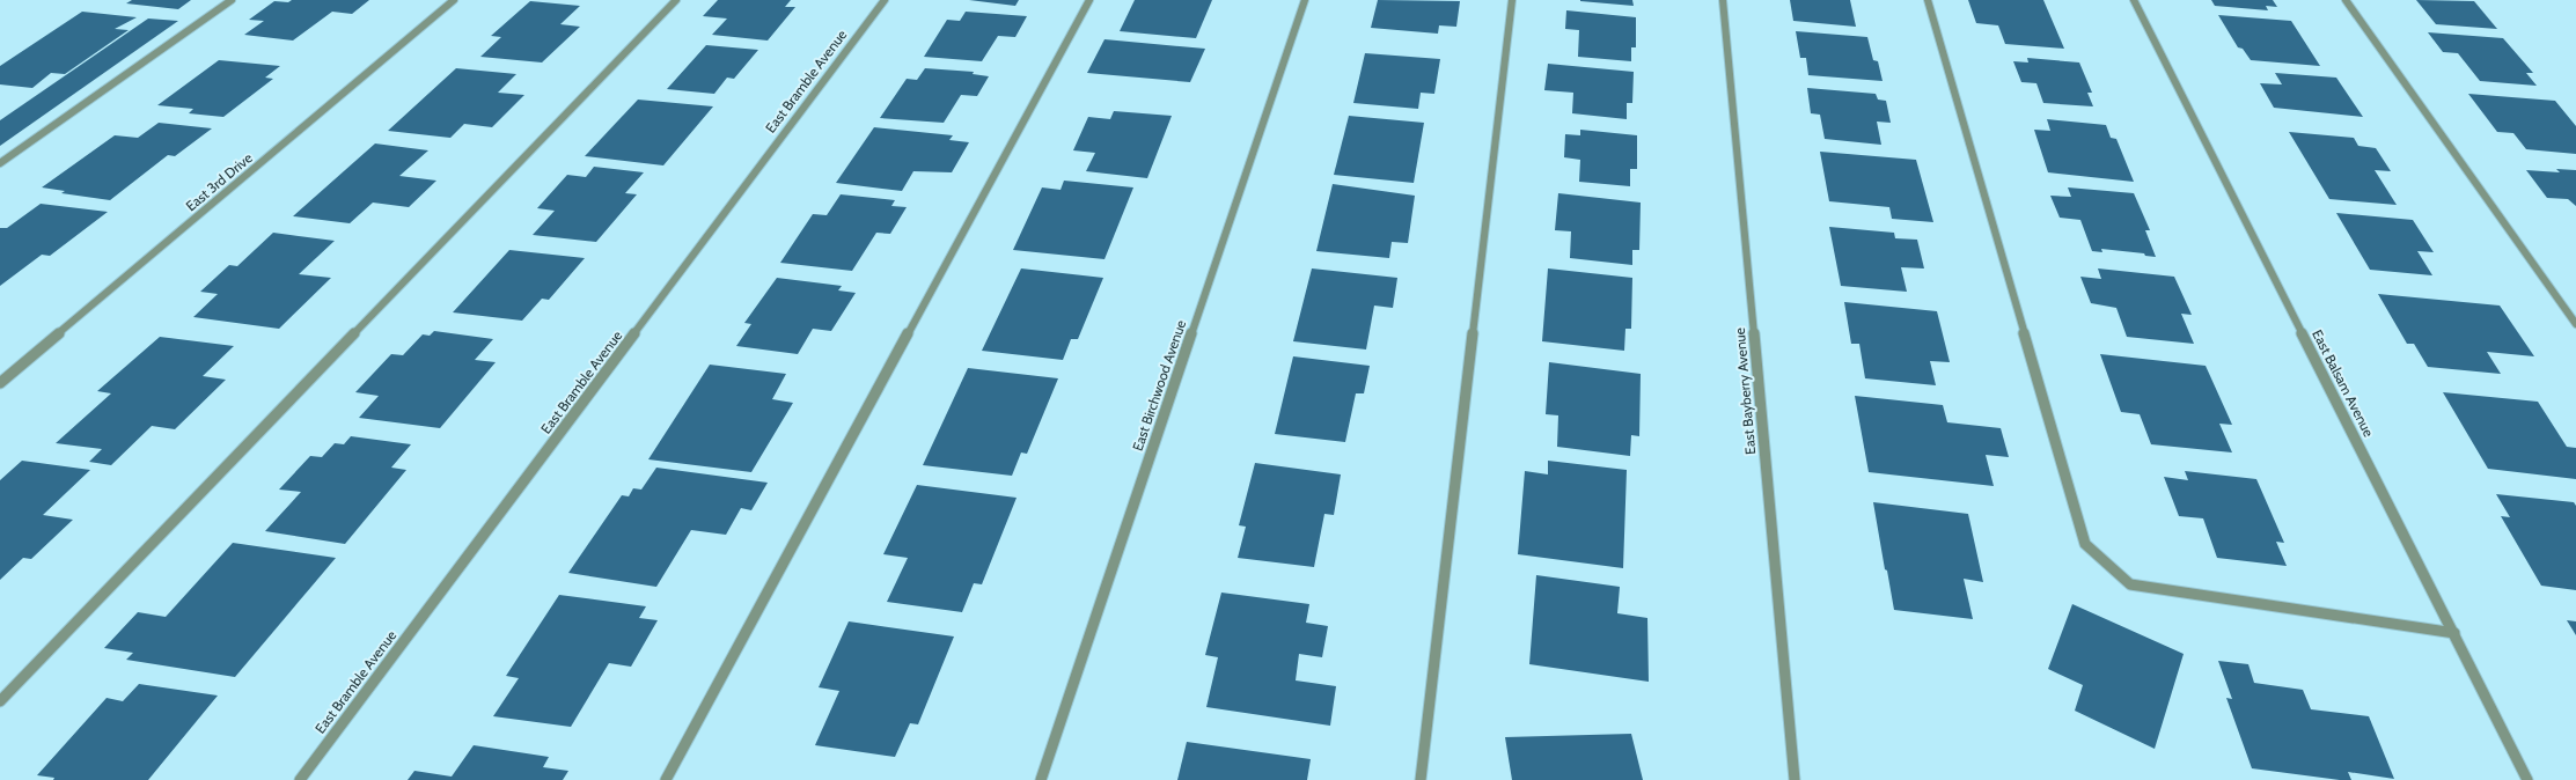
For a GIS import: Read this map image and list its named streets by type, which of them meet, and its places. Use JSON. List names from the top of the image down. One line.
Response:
{"streets":{"street":["East Bramble Avenue","East 3rd Drive","East Balsam Avenue","East Birchwood Avenue","East Bayberry Avenue"]}}
